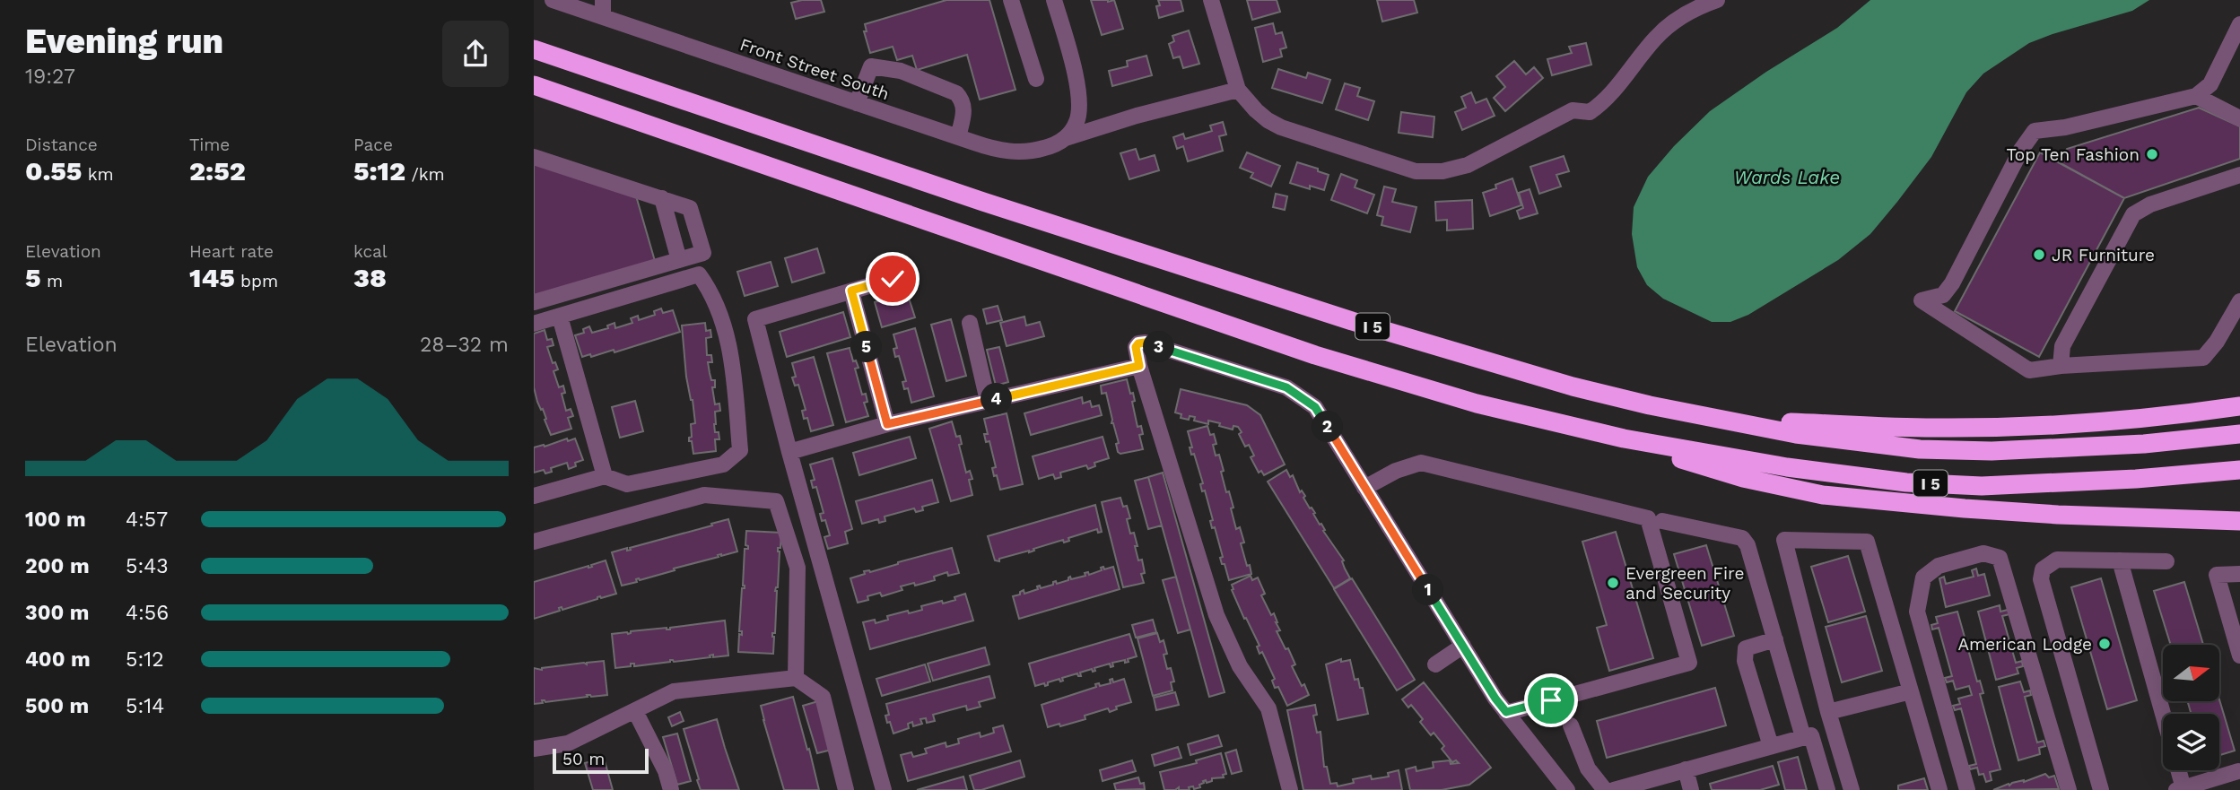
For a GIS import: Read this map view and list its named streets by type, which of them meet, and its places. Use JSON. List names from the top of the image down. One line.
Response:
{"streets":{"highway":["I 5"],"street":["Front Street South"]},"water":["Wards Lake"],"places":["Top Ten Fashion","JR Furniture","Evergreen Fire and Security","American Lodge"],"scale_bar":"50 m","north":"right","page":{"heading":["Evening run","19:27"],"stats":[["Distance","0.55 km"],["Time","2:52"],["Pace","5:12 /km"],["Elevation","5 m"],["Heart rate","145 bpm"],["kcal","38"]],"chart":["Elevation","28–32 m"],"pins":["3","5","4","2","1"],"list":[{"name":"100 m","note":"4:57"},{"name":"200 m","note":"5:43"},{"name":"300 m","note":"4:56"},{"name":"400 m","note":"5:12"},{"name":"500 m","note":"5:14"}],"scale":"50 m"}}
